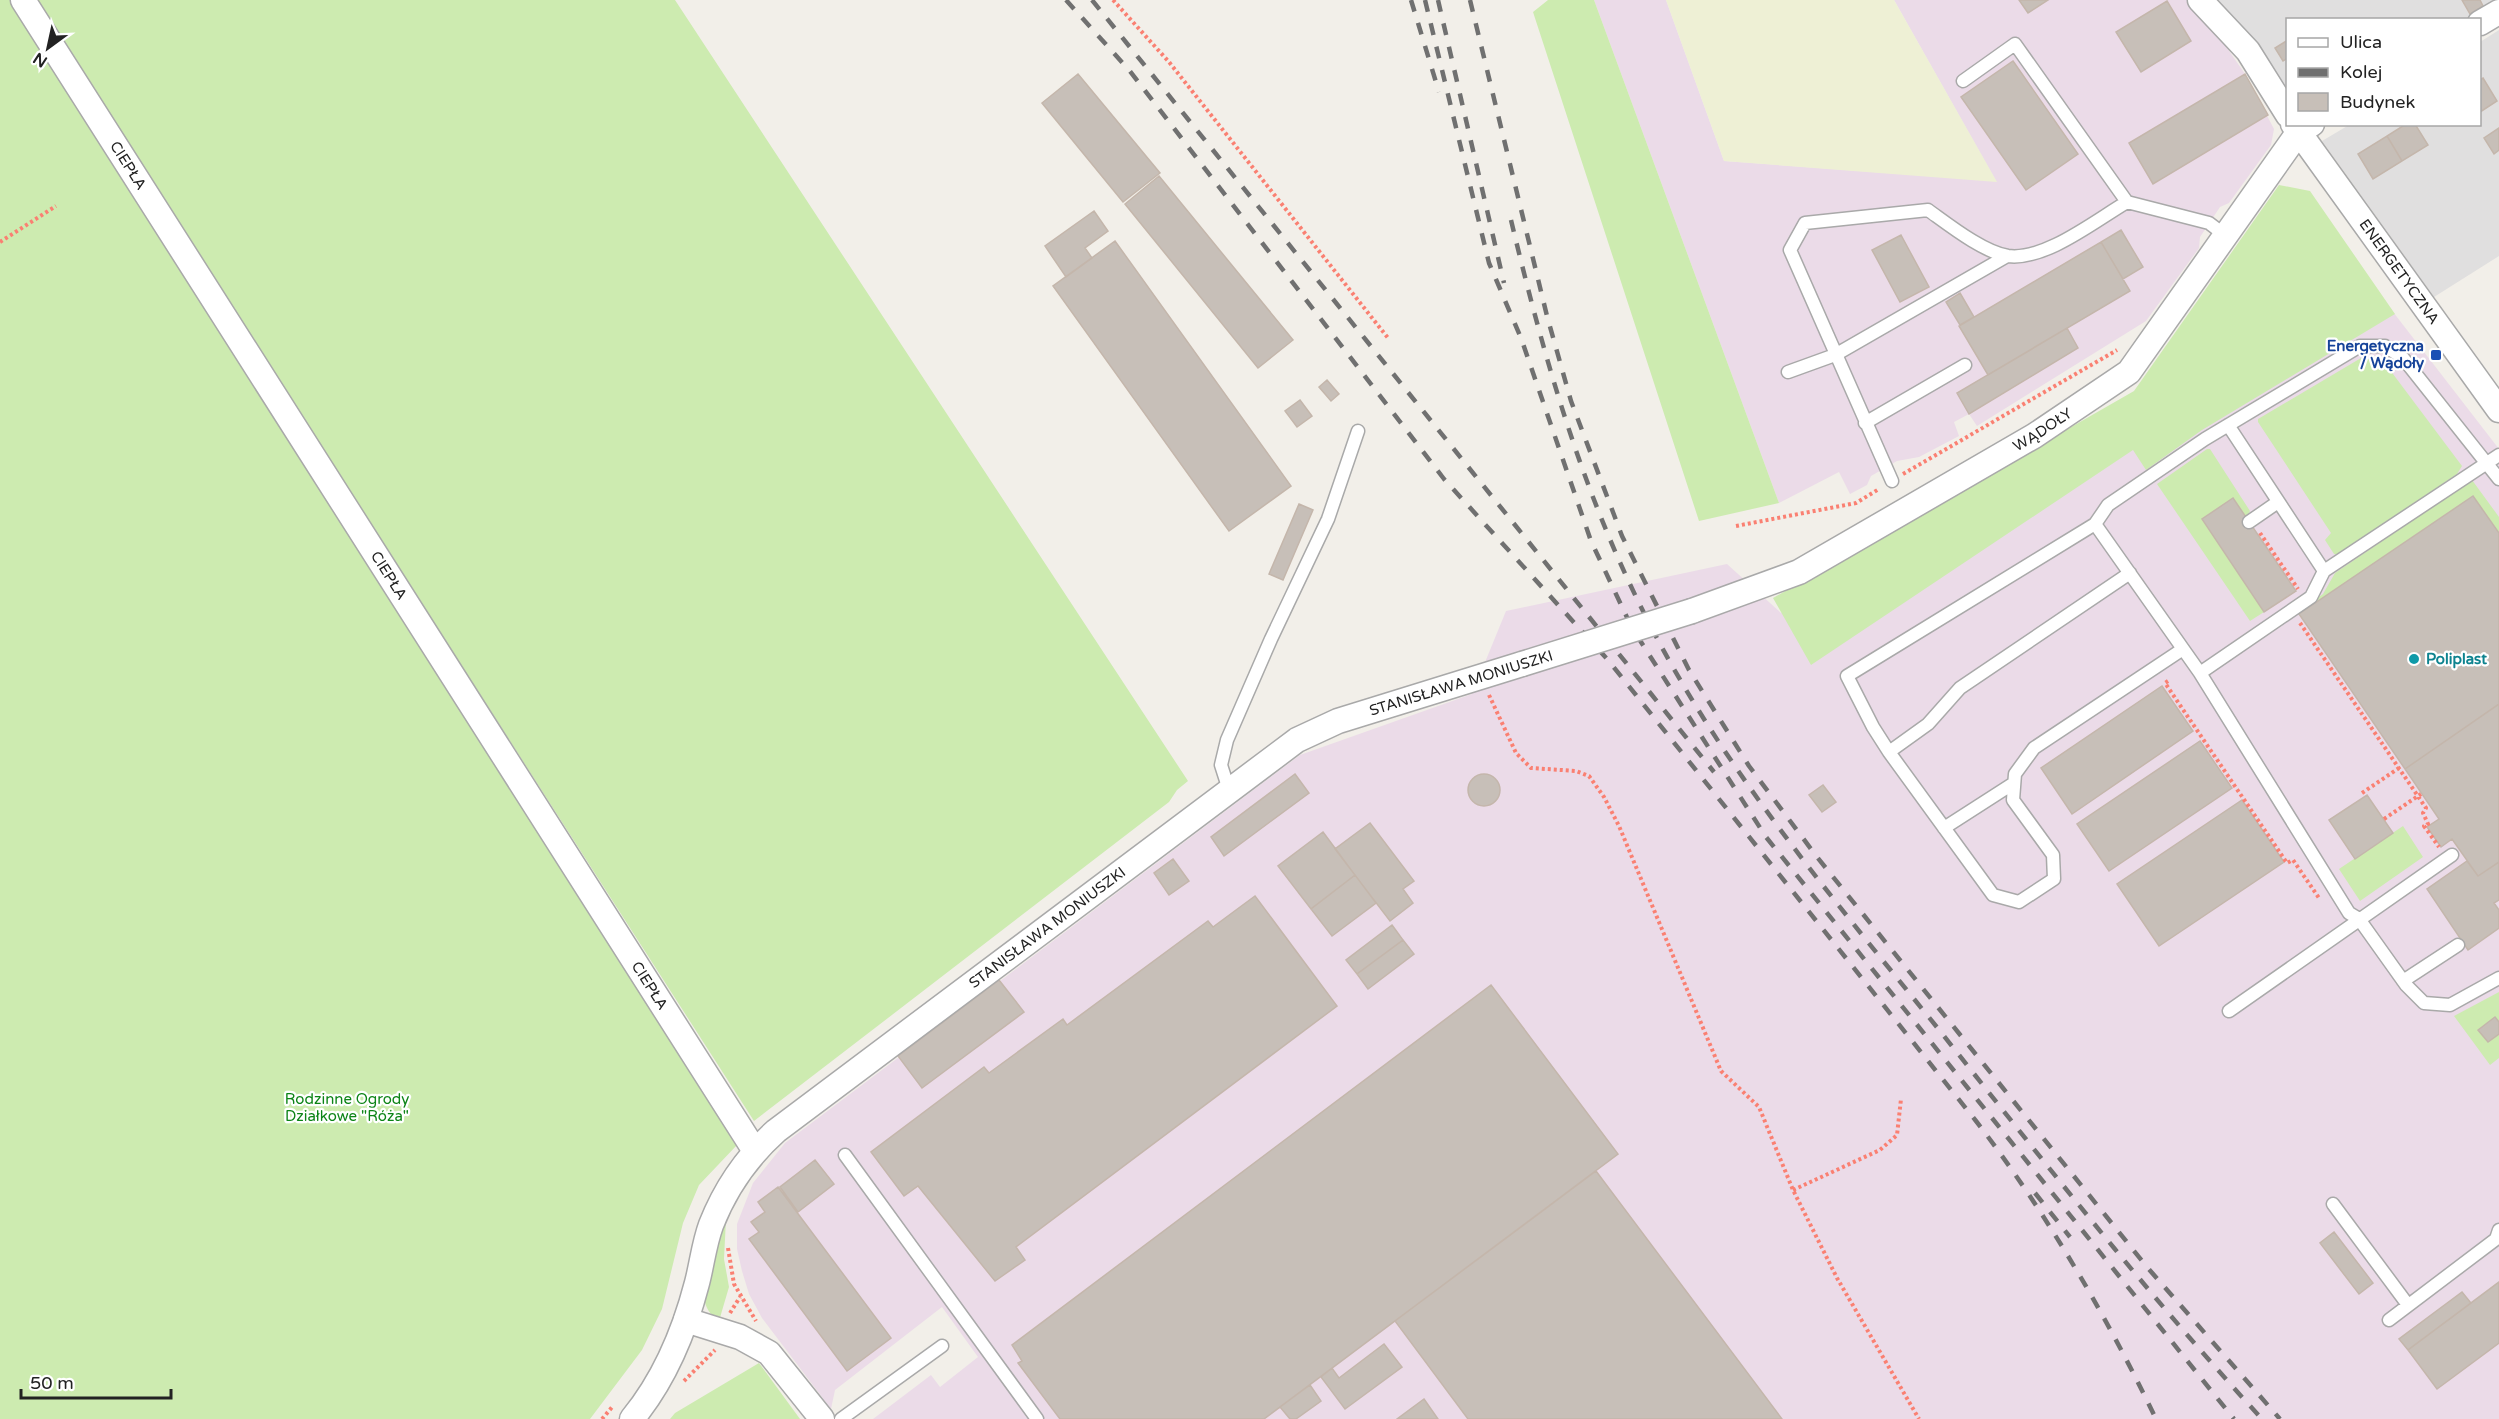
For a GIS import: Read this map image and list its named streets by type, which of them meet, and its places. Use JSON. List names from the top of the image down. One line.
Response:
{"streets":{"street":["CIEPŁA","ENERGETYCZNA","WĄDOŁY","STANISŁAWA MONIUSZKI"]},"crossings":[["CIEPŁA","STANISŁAWA MONIUSZKI"],["WĄDOŁY","STANISŁAWA MONIUSZKI"]],"parks":["Rodzinne Ogrody Działkowe \"Róża\""],"places":{"transit":["Energetyczna / Wądoły"],"other":["Poliplast"]},"legend":["Ulica","Kolej","Budynek"],"scale_bar":"50 m","north":"bottom left"}
